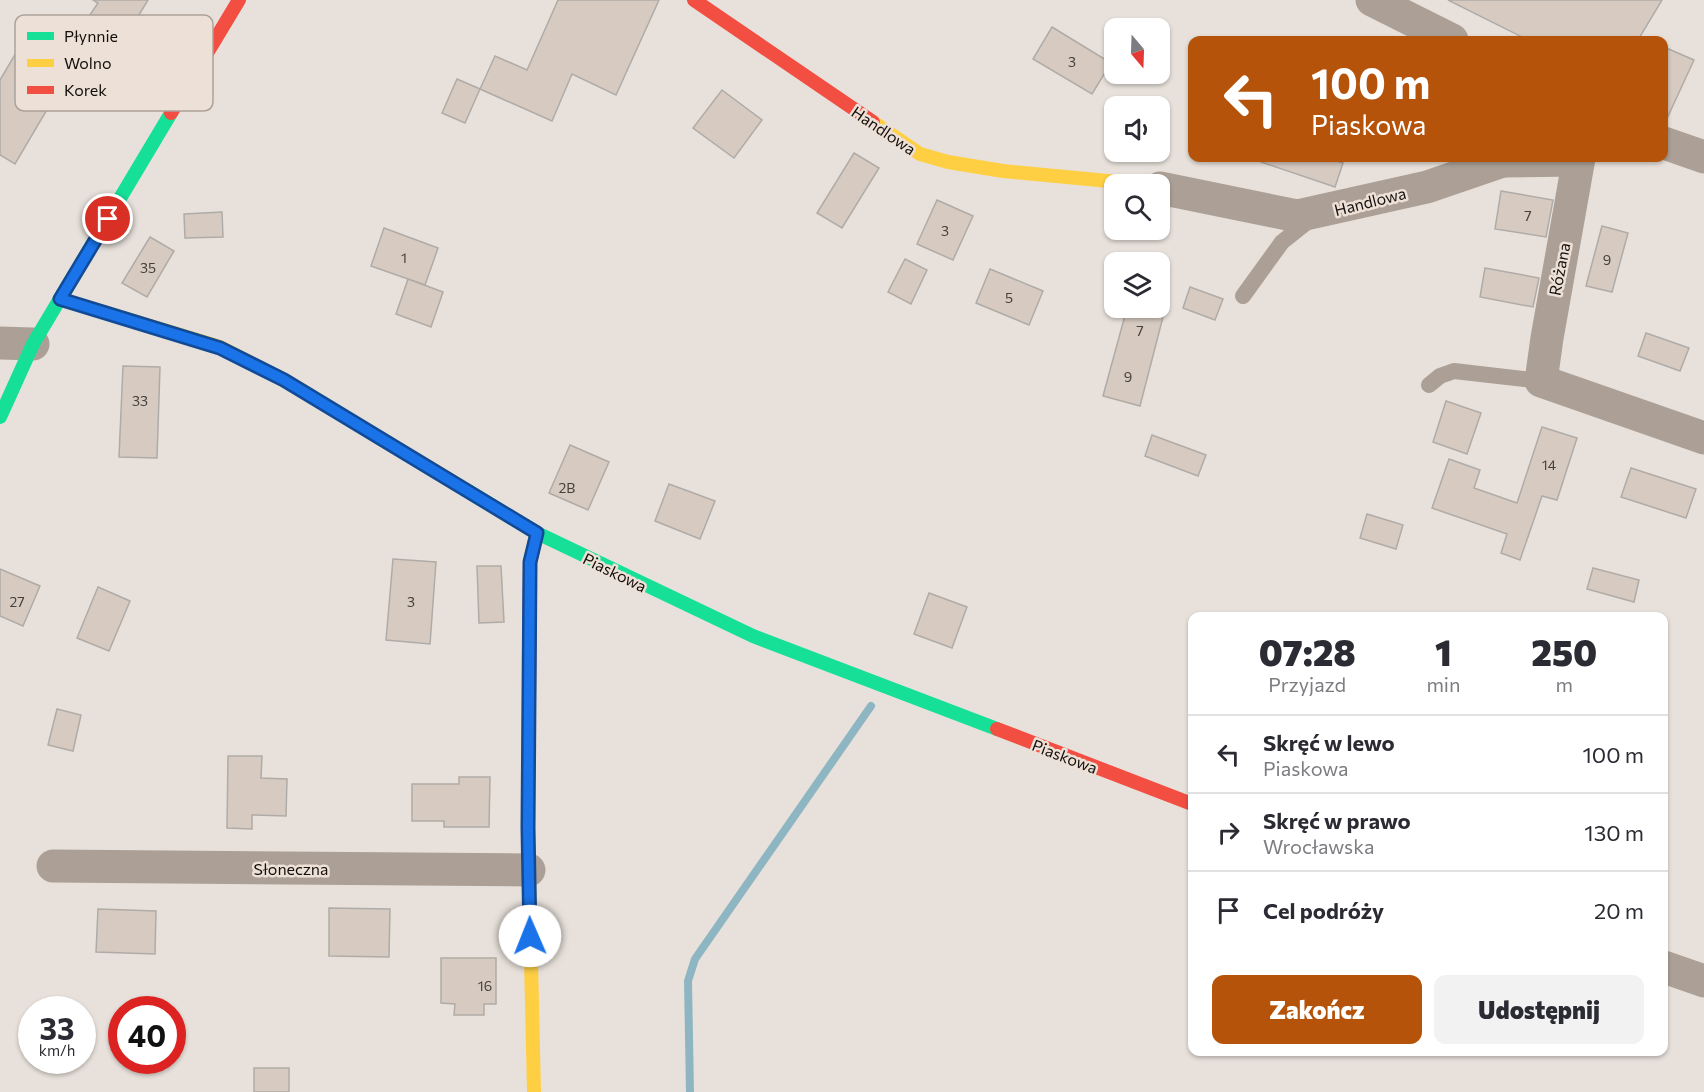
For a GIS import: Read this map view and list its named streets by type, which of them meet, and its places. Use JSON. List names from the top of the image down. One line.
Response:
{"streets":{"street":["Handlowa","Różana","Piaskowa","Słoneczna"]},"house_numbers":["3","7","3","1","9","35","5","7","9","33","14","2B","27","3","16"],"legend":["Płynnie","Wolno","Korek"],"north":"bottom","page":{"turn":["100 m","Piaskowa"],"eta":["07:28","Przyjazd","1","min","250","m"],"list":[{"name":"Skręć w lewo","note":"Piaskowa","value":"100 m"},{"name":"Skręć w prawo","note":"Wrocławska","value":"130 m"},{"name":"Cel podróży","value":"20 m"}],"buttons":["Zakończ","Udostępnij"],"speed":"33 km/h","limit":"40"}}
